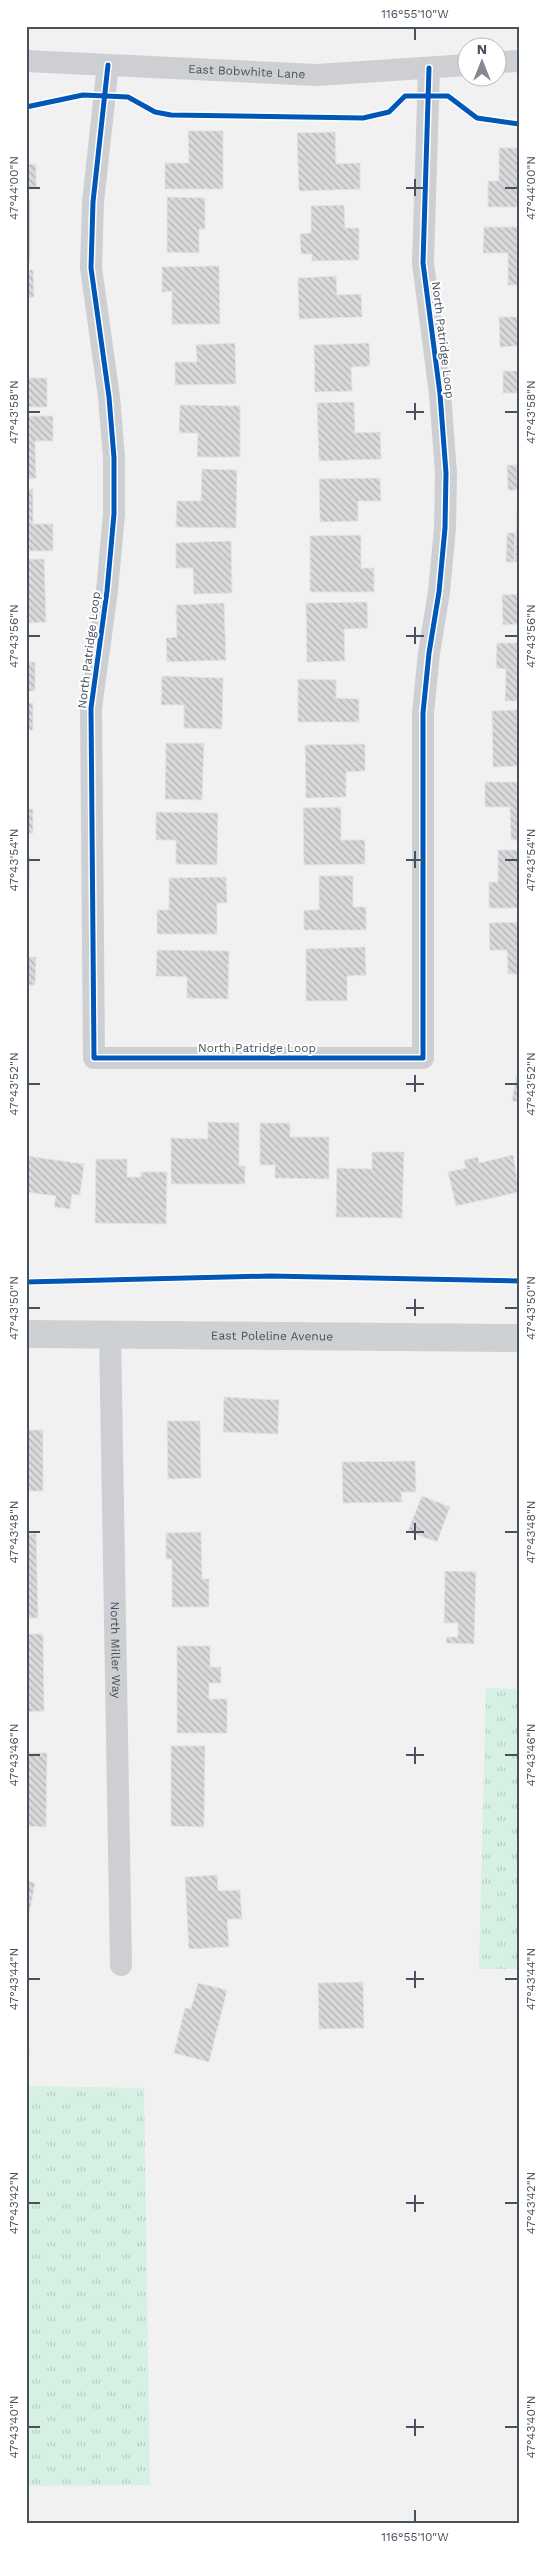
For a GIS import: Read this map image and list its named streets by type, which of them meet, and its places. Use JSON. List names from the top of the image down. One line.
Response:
{"streets":{"main road":["East Poleline Avenue"],"street":["East Bobwhite Lane","North Patridge Loop","North Miller Way"]},"crossings":[["East Bobwhite Lane","North Patridge Loop"],["East Poleline Avenue","North Miller Way"]],"north":"top","coordinates":["116°55'10\"W","47°44'00\"N","47°43'58\"N","47°43'56\"N","47°43'54\"N","47°43'52\"N","47°43'50\"N","47°43'48\"N","47°43'46\"N","47°43'44\"N","47°43'42\"N","47°43'40\"N"]}
